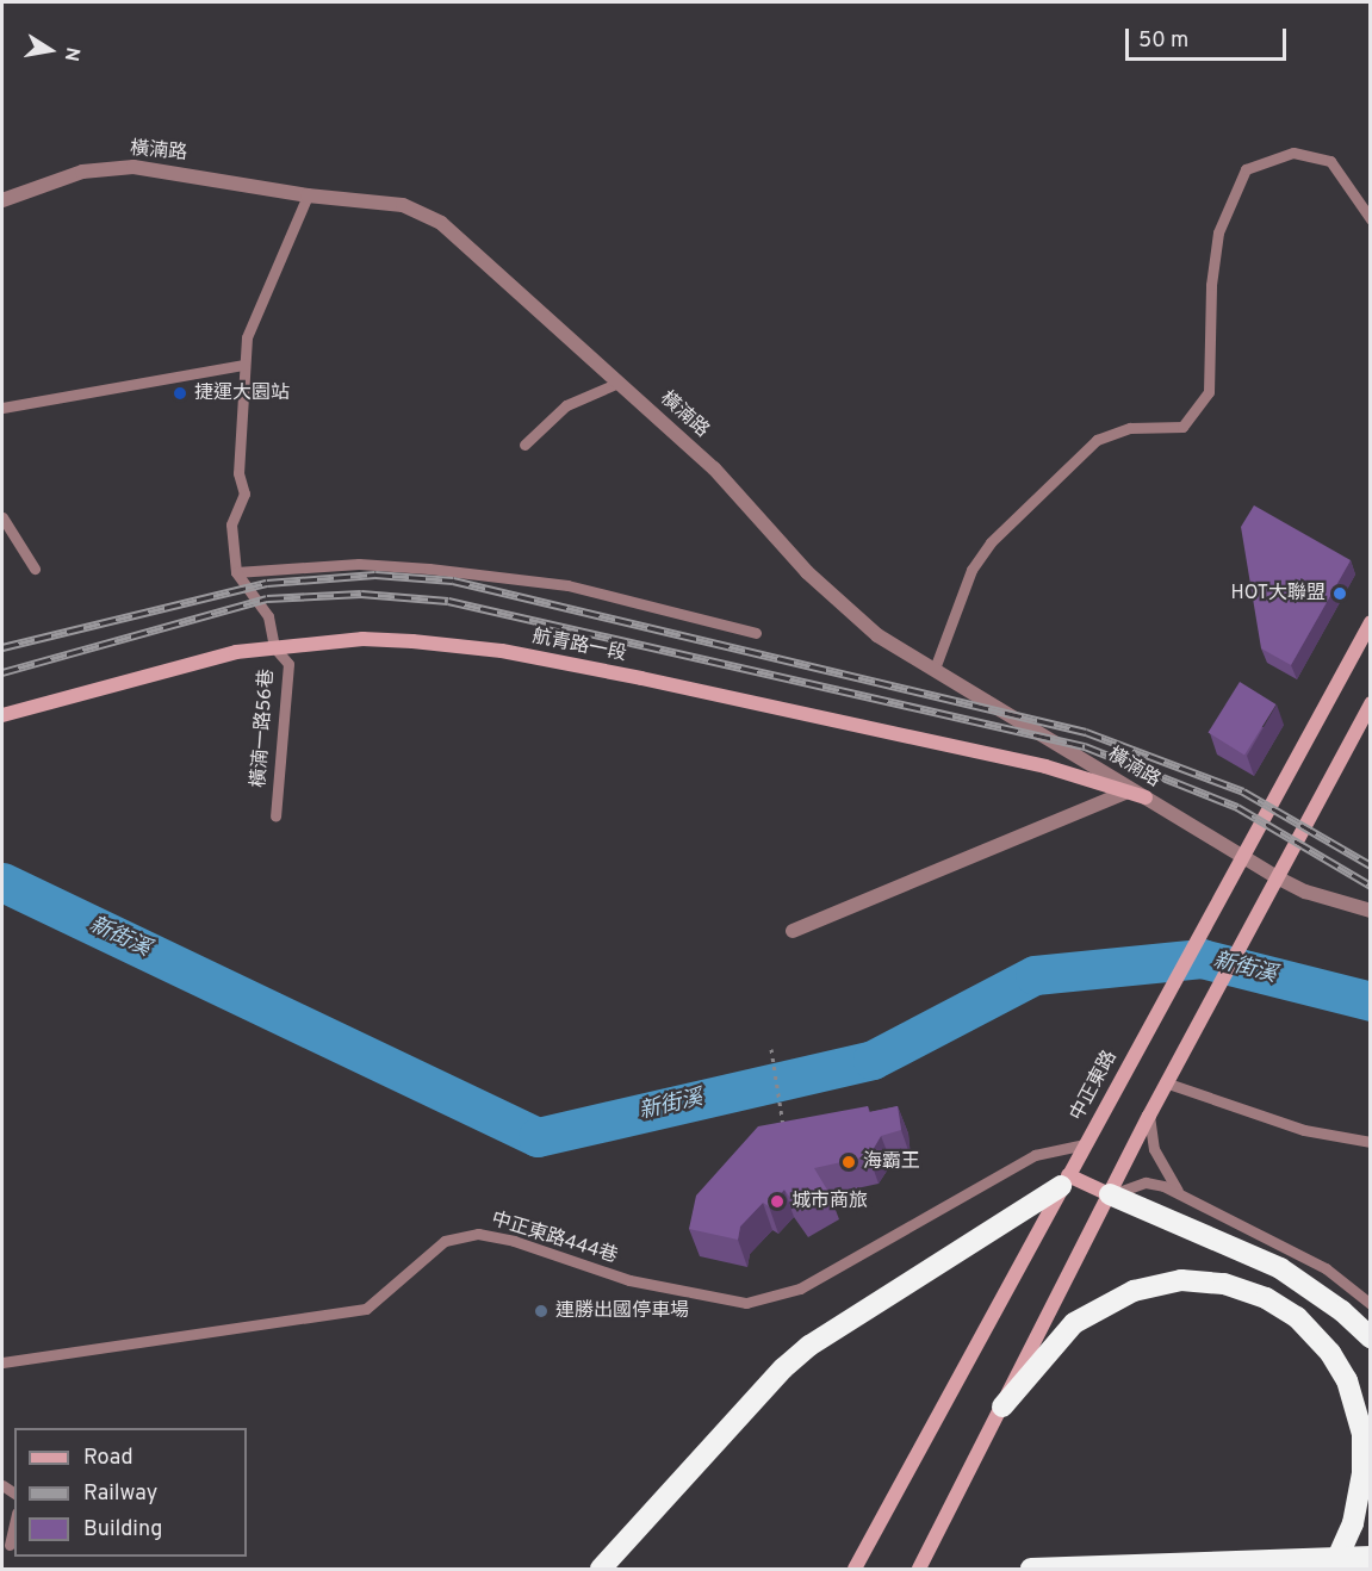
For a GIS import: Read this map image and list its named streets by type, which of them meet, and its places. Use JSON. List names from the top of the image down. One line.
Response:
{"streets":{"main road":["航青路一段","中正東路"],"street":["橫湳路"],"lane":["橫湳一路56巷","中正東路444巷"]},"crossings":[["橫湳路","航青路一段"],["橫湳路","中正東路"],["航青路一段","橫湳一路56巷"],["中正東路","中正東路444巷"]],"water":["新街溪"],"places":["捷運大園站","HOT大聯盟","海霸王","城市商旅","連勝出國停車場"],"legend":["Road","Railway","Building"],"scale_bar":"50 m","north":"right"}
